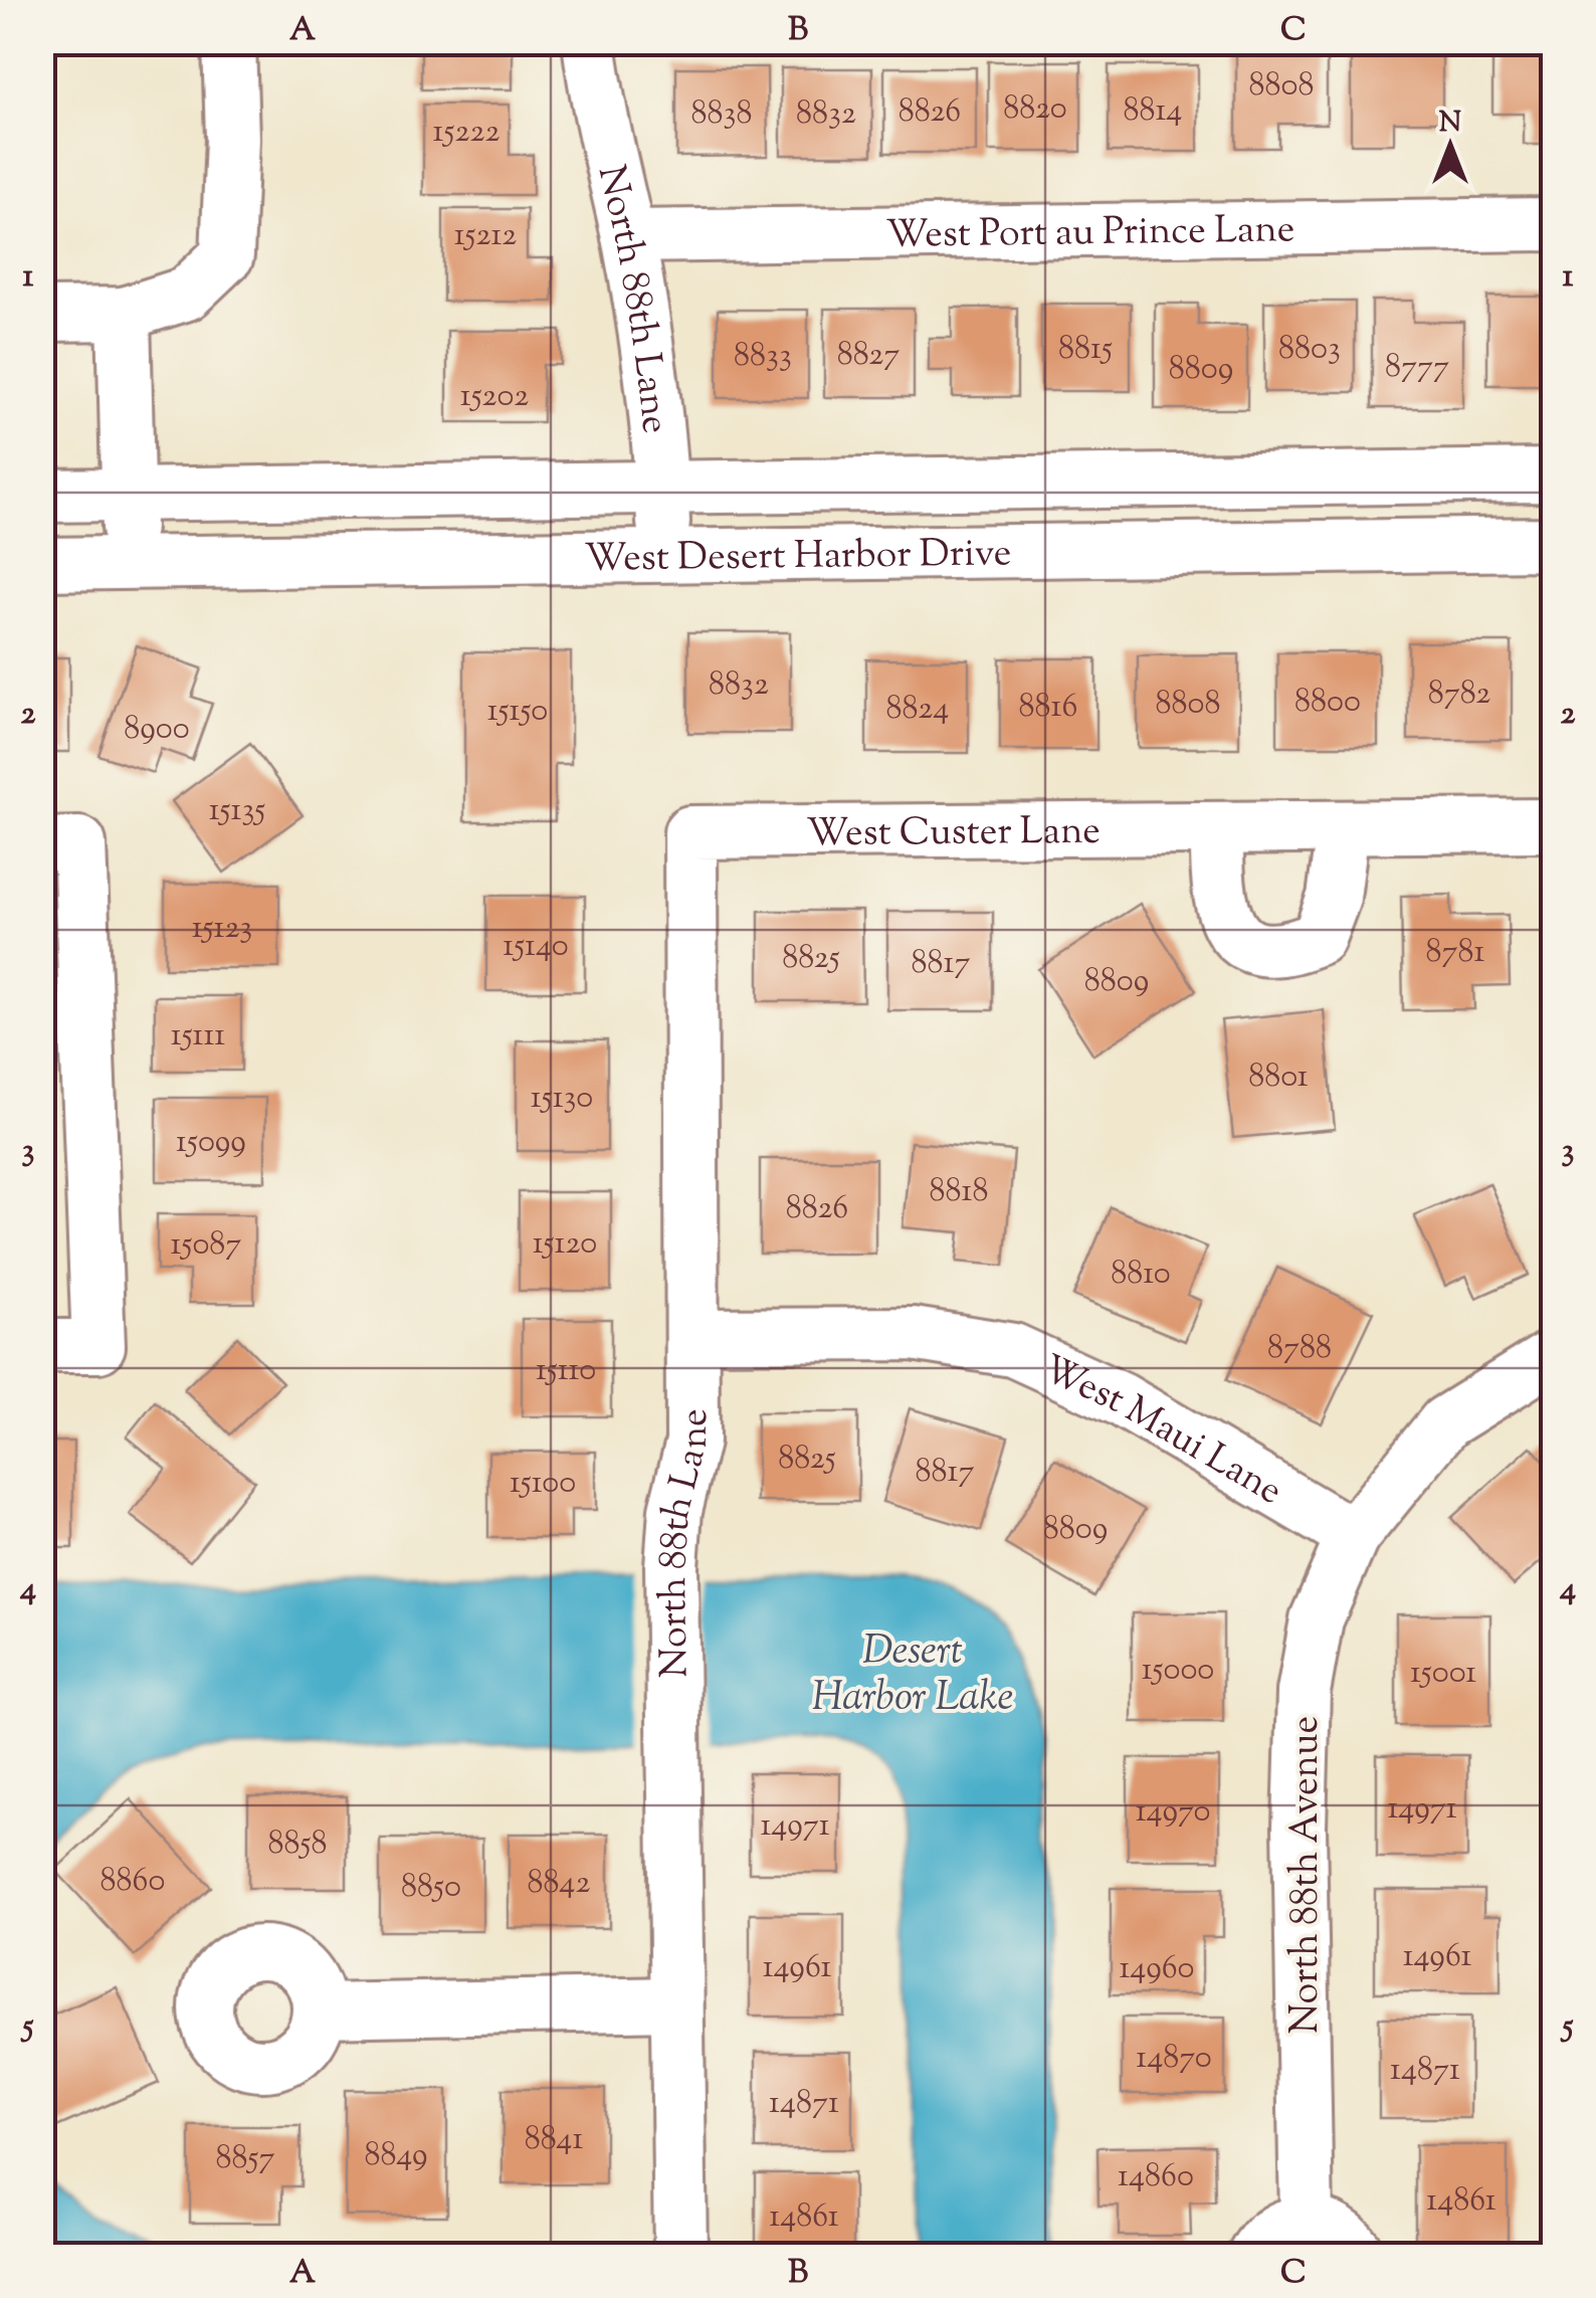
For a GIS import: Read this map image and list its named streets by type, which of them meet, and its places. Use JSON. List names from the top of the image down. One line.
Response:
{"streets":{"street":["West Port au Prince Lane","North 88th Lane","West Desert Harbor Drive","West Custer Lane","West Maui Lane","North 88th Avenue"]},"crossings":[["West Port au Prince Lane","North 88th Lane"],["North 88th Lane","West Desert Harbor Drive"],["North 88th Lane","West Custer Lane"],["North 88th Lane","West Maui Lane"],["West Maui Lane","North 88th Avenue"]],"water":["Desert Harbor Lake"],"house_numbers":["8808","8820","8814","8826","8838","8832","15222","15212","8815","8803","8827","8833","8777","8809","15202","8832","8782","8800","8808","8816","8824","15150","8900","15135","15123","15140","8781","8825","8817","8809","15111","8801","15130","15099","8818","8826","15120","15087","8810","8788","15110","8825","8817","15100","8809","15000","15001","14971","14970","14971","8858","8860","8842","8850","14961","14961","14960","14870","14871","14871","8841","8849","8857","14860","14861","14861"],"north":"top","grid":{"columns":["A","B","C"],"rows":["1","2","3","4","5"]}}
